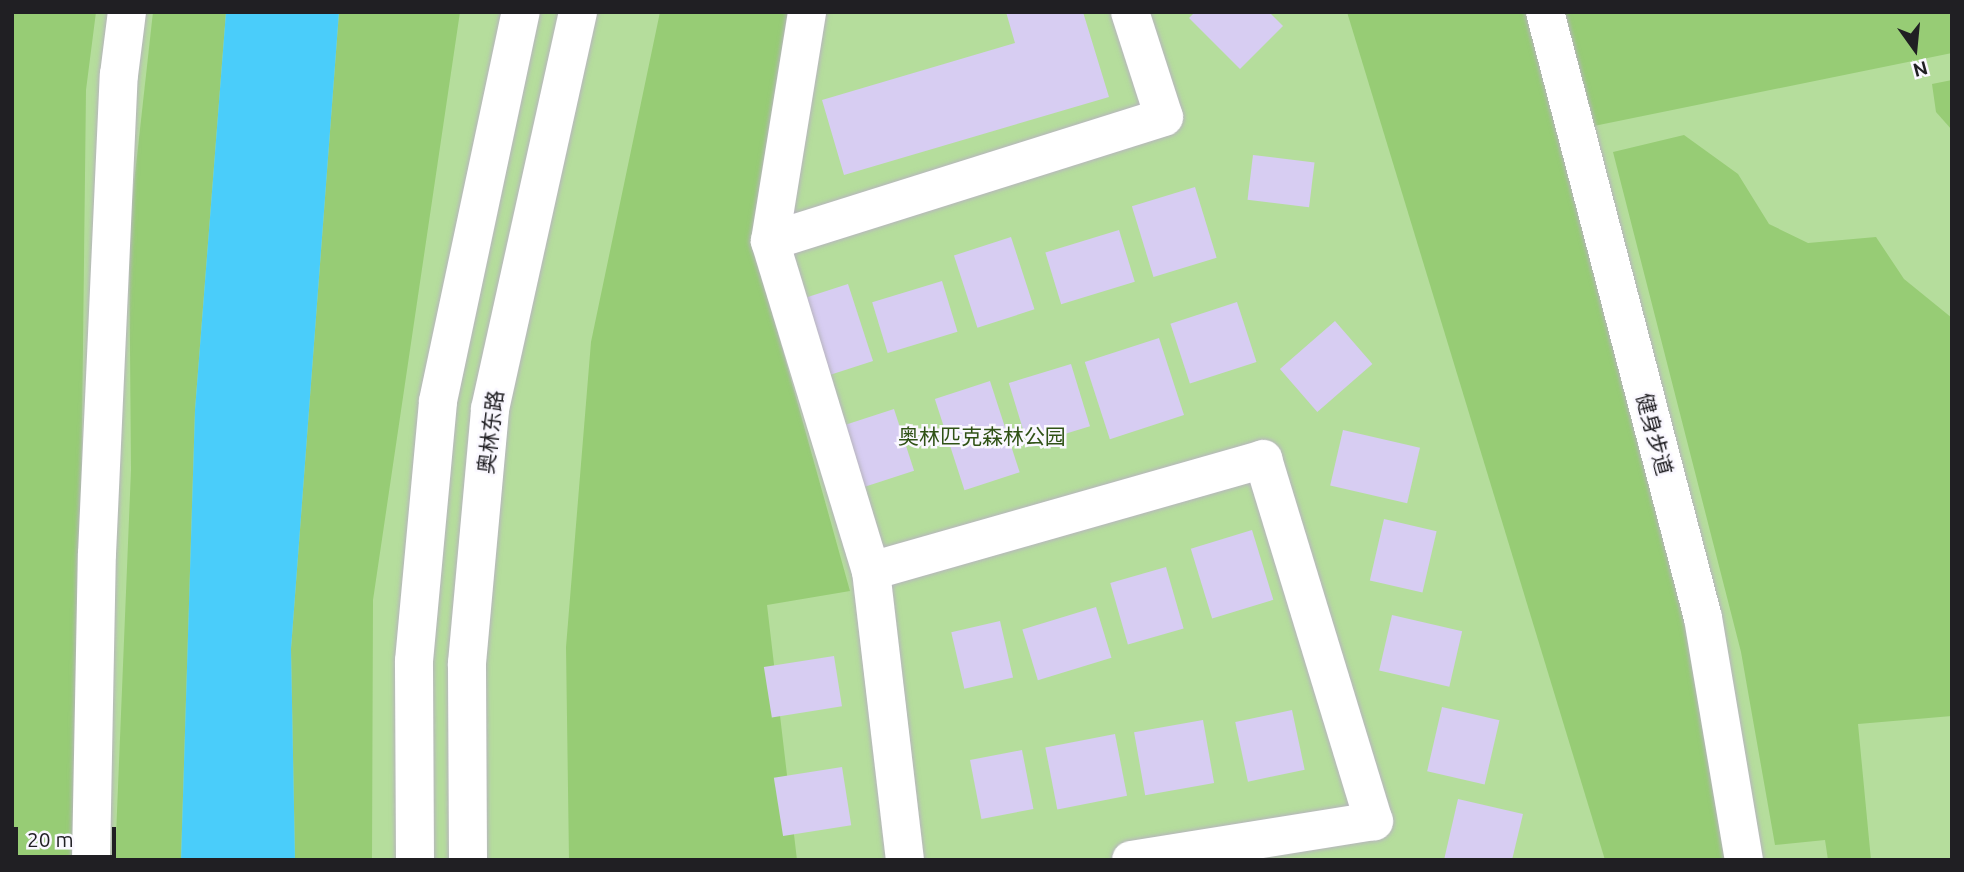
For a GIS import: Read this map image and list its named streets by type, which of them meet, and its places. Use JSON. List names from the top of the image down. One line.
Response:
{"streets":{"street":["奥林东路","健身步道"]},"parks":["奥林匹克森林公园"],"scale_bar":"20 m","north":"bottom"}
